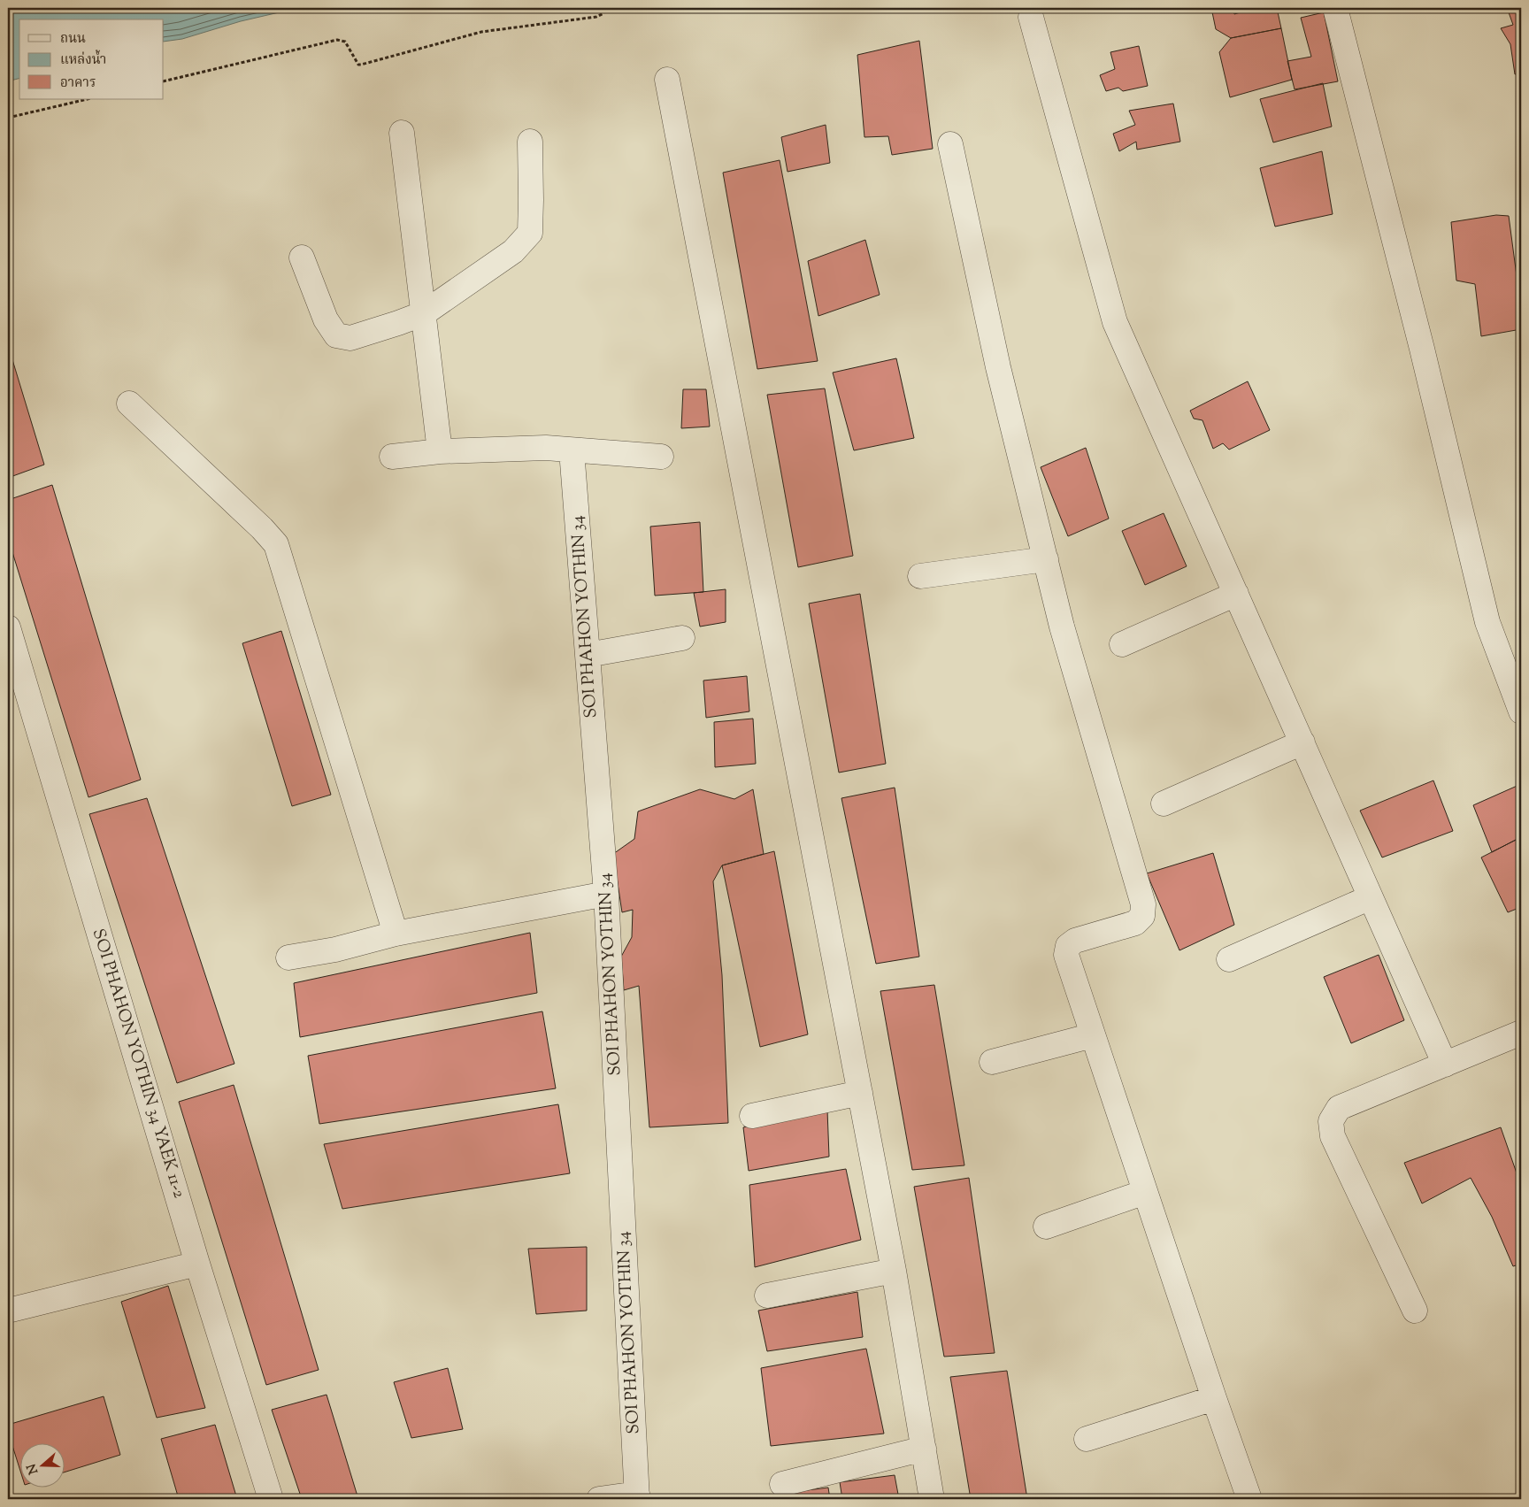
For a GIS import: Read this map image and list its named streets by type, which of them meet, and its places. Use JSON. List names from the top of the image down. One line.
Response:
{"streets":{"street":["SOI PHAHON YOTHIN 34","SOI PHAHON YOTHIN 34 YAEK 11-2"]},"legend":["ถนน","แหล่งน้ำ","อาคาร"],"north":"left"}
